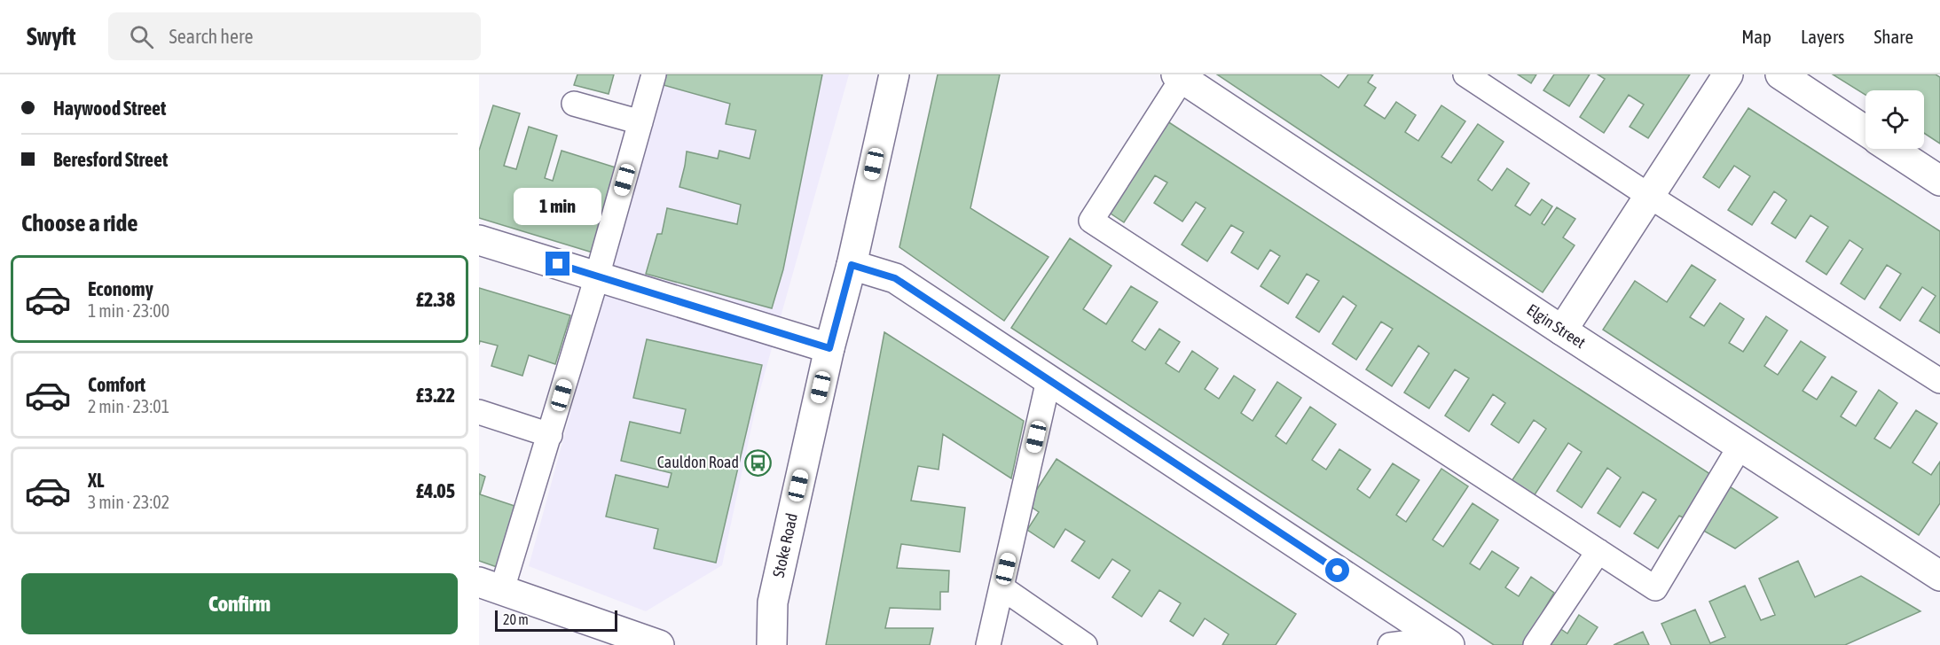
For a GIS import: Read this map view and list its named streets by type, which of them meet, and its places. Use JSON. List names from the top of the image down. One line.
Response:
{"streets":{"street":["Elgin Street","Stoke Road"]},"places":{"bus stop":["Cauldon Road"]},"scale_bar":"20 m","page":{"header":"Swyft","search":"Search here","nav":["Map","Layers","Share"],"banner":["Haywood Street","Beresford Street"],"bubble":"1 min","heading":"Choose a ride","list":[{"name":"Economy","note":"1 min · 23:00","value":"£2.38"},{"name":"Comfort","note":"2 min · 23:01","value":"£3.22"},{"name":"XL","note":"3 min · 23:02","value":"£4.05"}],"buttons":"Confirm","scale":"20 m"}}
